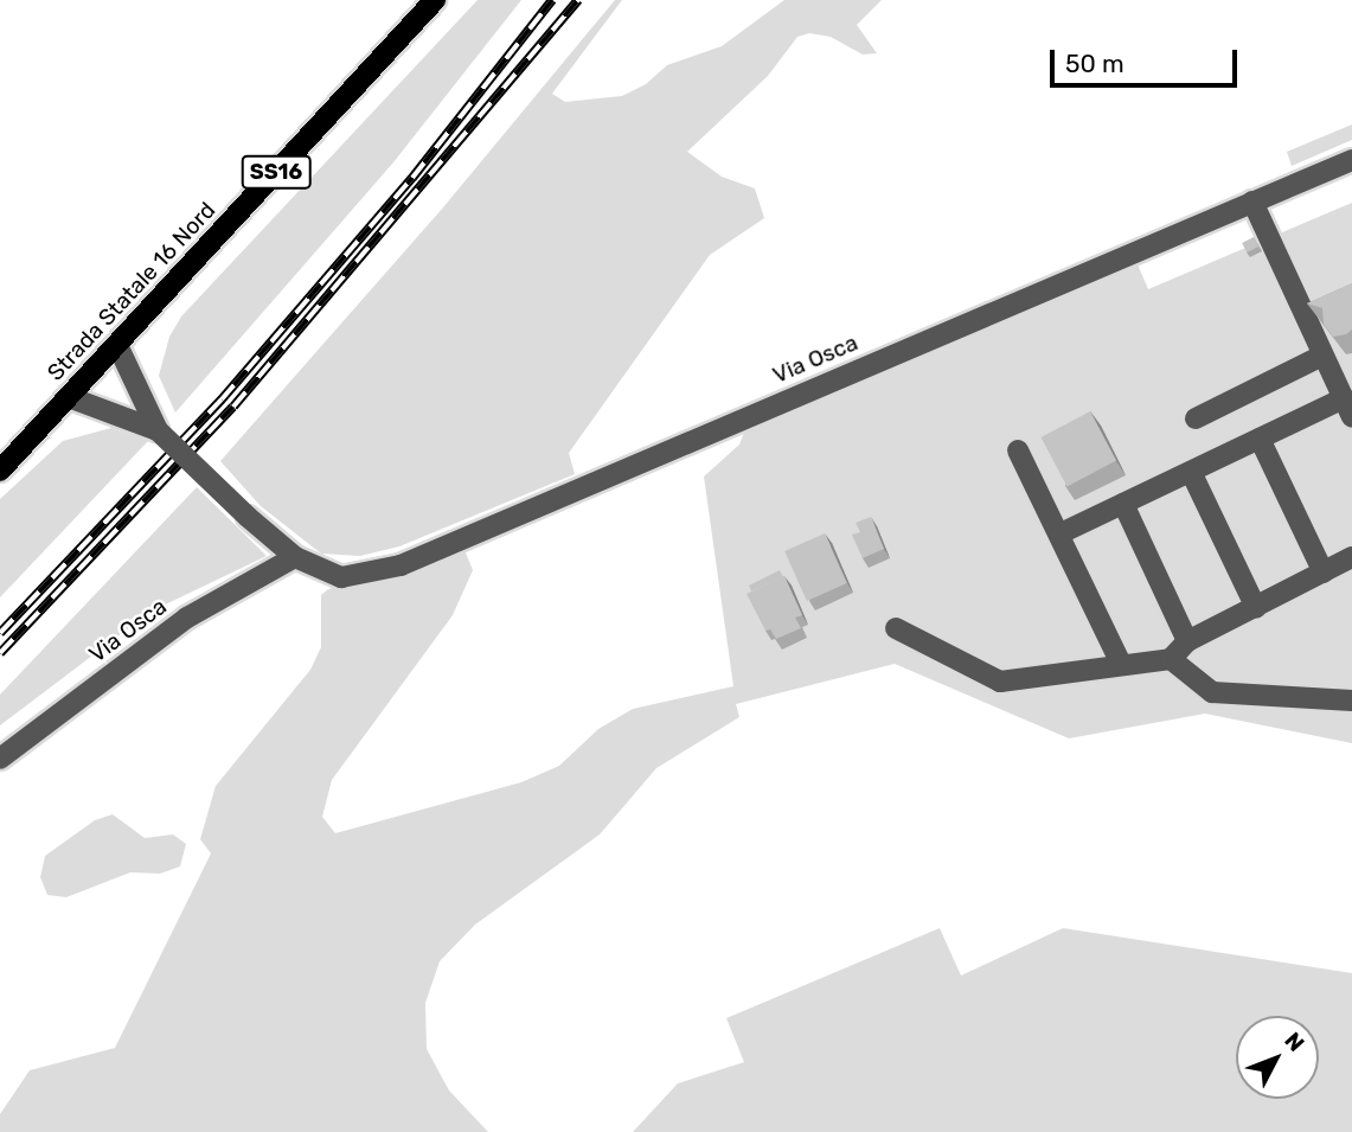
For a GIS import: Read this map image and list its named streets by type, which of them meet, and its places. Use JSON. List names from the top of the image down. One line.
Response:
{"streets":{"main road":["SS16","Strada Statale 16 Nord"],"street":["Via Osca"]},"scale_bar":"50 m","north":"top right"}
